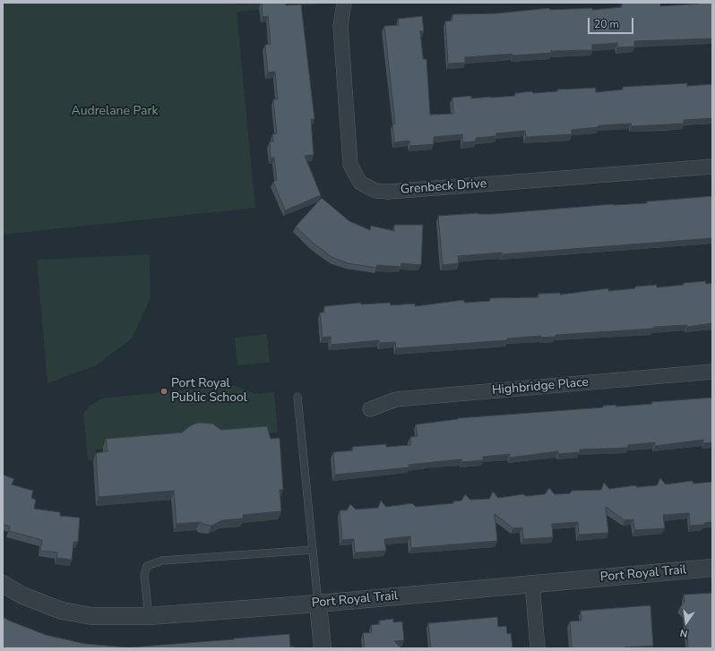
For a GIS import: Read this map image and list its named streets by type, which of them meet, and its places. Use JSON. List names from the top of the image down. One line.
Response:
{"streets":{"street":["Grenbeck Drive","Highbridge Place","Port Royal Trail"]},"parks":["Audrelane Park"],"places":["Port Royal Public School"],"scale_bar":"20 m","north":"bottom"}
